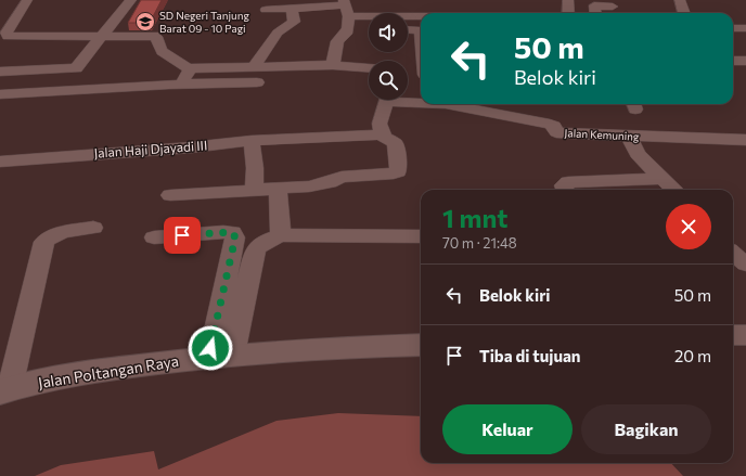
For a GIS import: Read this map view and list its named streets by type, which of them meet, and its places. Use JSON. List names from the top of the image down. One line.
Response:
{"streets":{"street":["Jalan Kemuning","Jalan Haji Djayadi III","Jalan Poltangan Raya"]},"places":{"school or university":["SD Negeri Tanjung Barat 09 - 10 Pagi"]},"page":{"turn":["50 m","Belok kiri"],"heading":["1 mnt","70 m · 21:48"],"list":[{"name":"Belok kiri","value":"50 m"},{"name":"Tiba di tujuan","value":"20 m"}],"buttons":["Keluar","Bagikan"]}}
